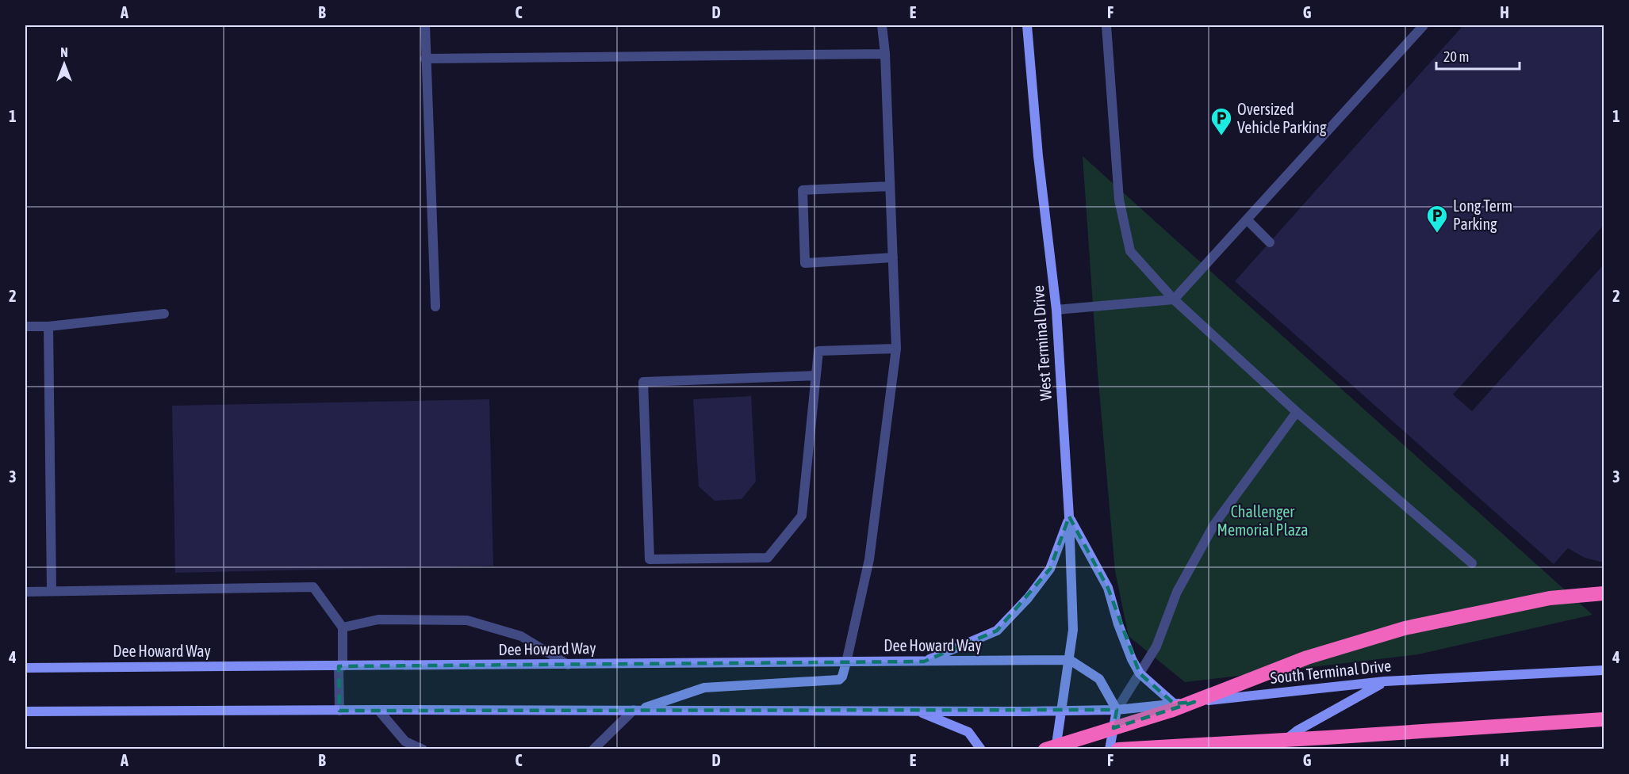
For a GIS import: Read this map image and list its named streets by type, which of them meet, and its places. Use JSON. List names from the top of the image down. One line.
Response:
{"streets":{"main road":["West Terminal Drive","Dee Howard Way","South Terminal Drive"]},"crossings":[["West Terminal Drive","Dee Howard Way"],["West Terminal Drive","South Terminal Drive"]],"parks":["Challenger Memorial Plaza"],"places":{"parking":["Oversized Vehicle Parking","Long Term Parking"]},"scale_bar":"20 m","north":"top","grid":{"columns":["A","B","C","D","E","F","G","H"],"rows":["1","2","3","4"]}}
